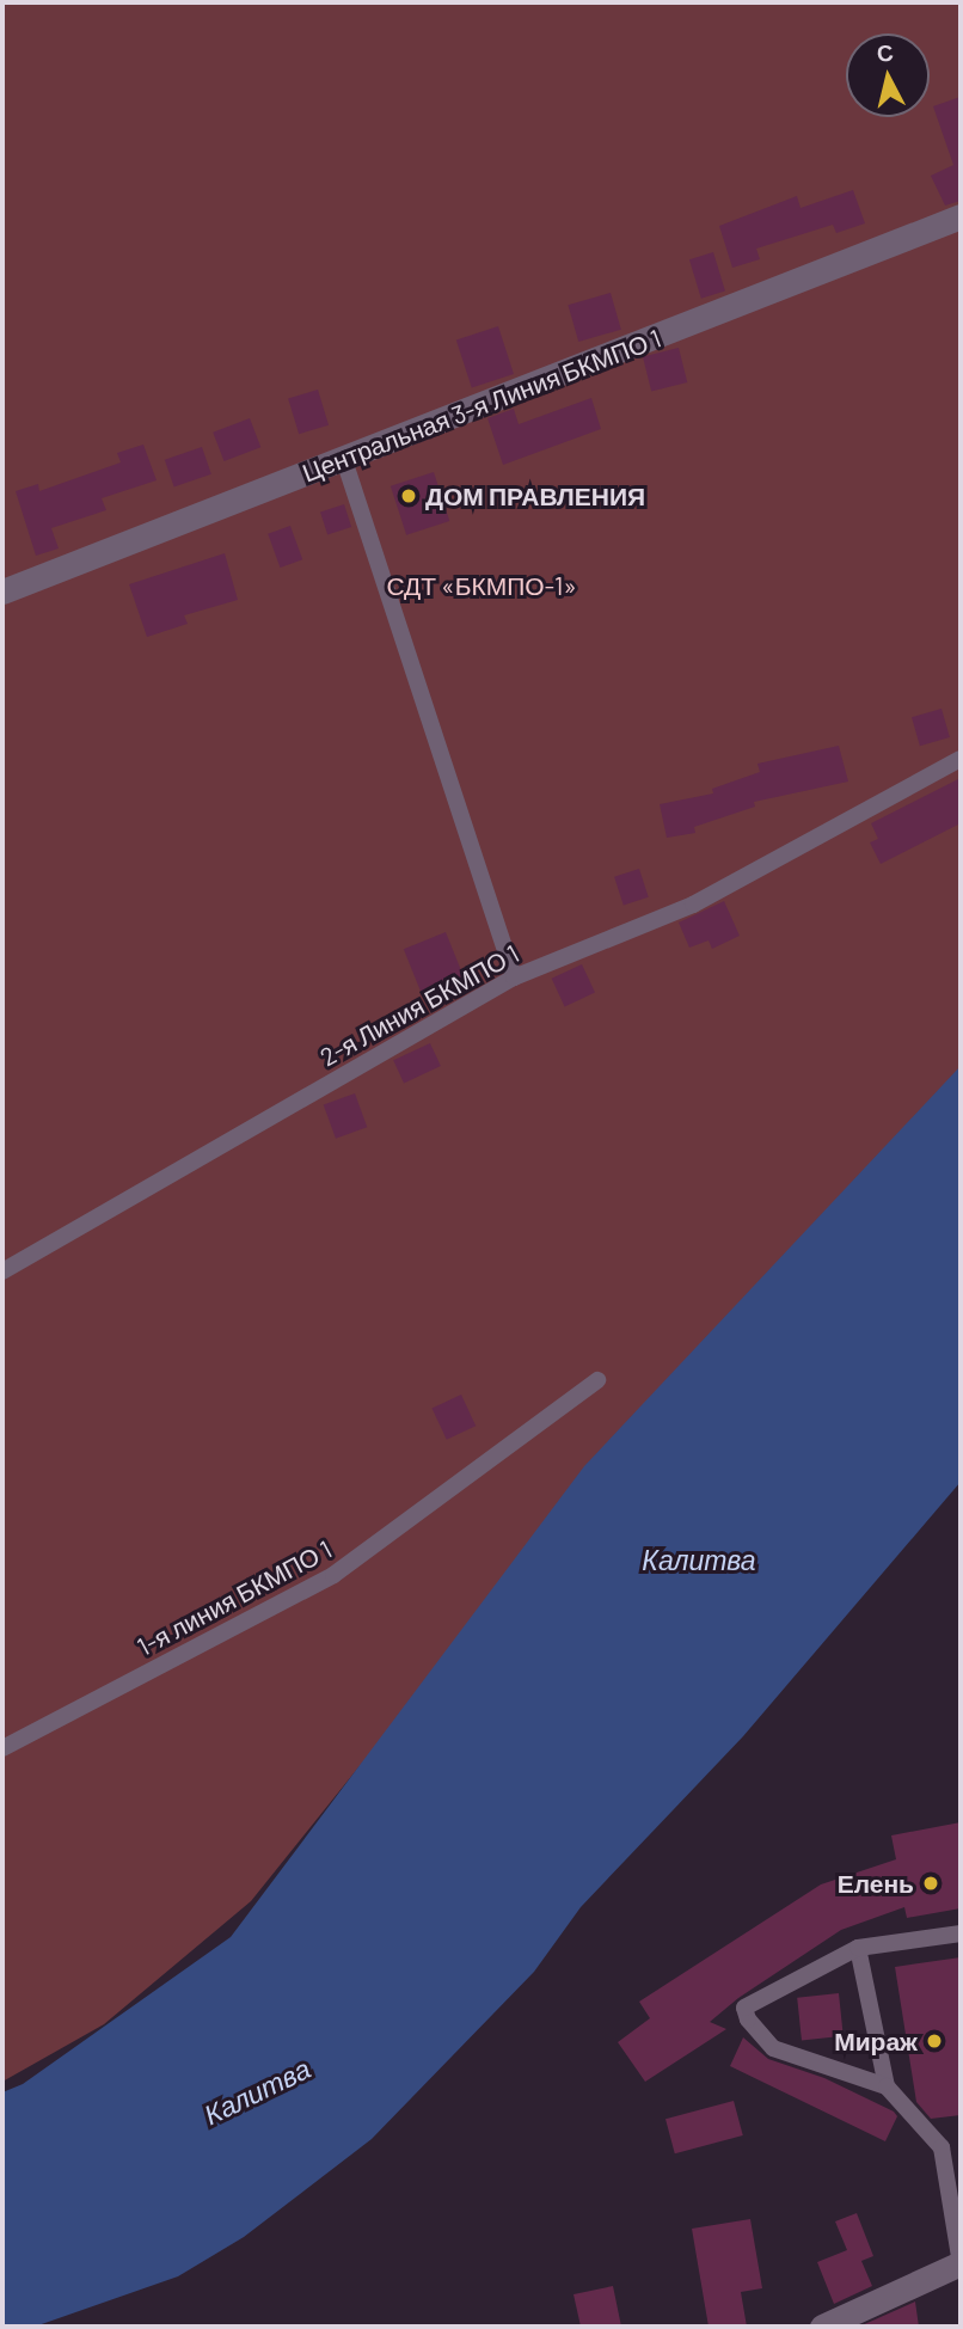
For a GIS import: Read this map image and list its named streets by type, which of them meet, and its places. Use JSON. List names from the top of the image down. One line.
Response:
{"streets":{"street":["Центральная 3-я Линия БКМПО 1"],"lane":["2-я Линия БКМПО 1","1-я линия БКМПО 1"]},"water":["Калитва"],"parks":["СДТ «БКМПО-1»"],"places":["ДОМ ПРАВЛЕНИЯ","Елень","Мираж"],"north":"top"}
